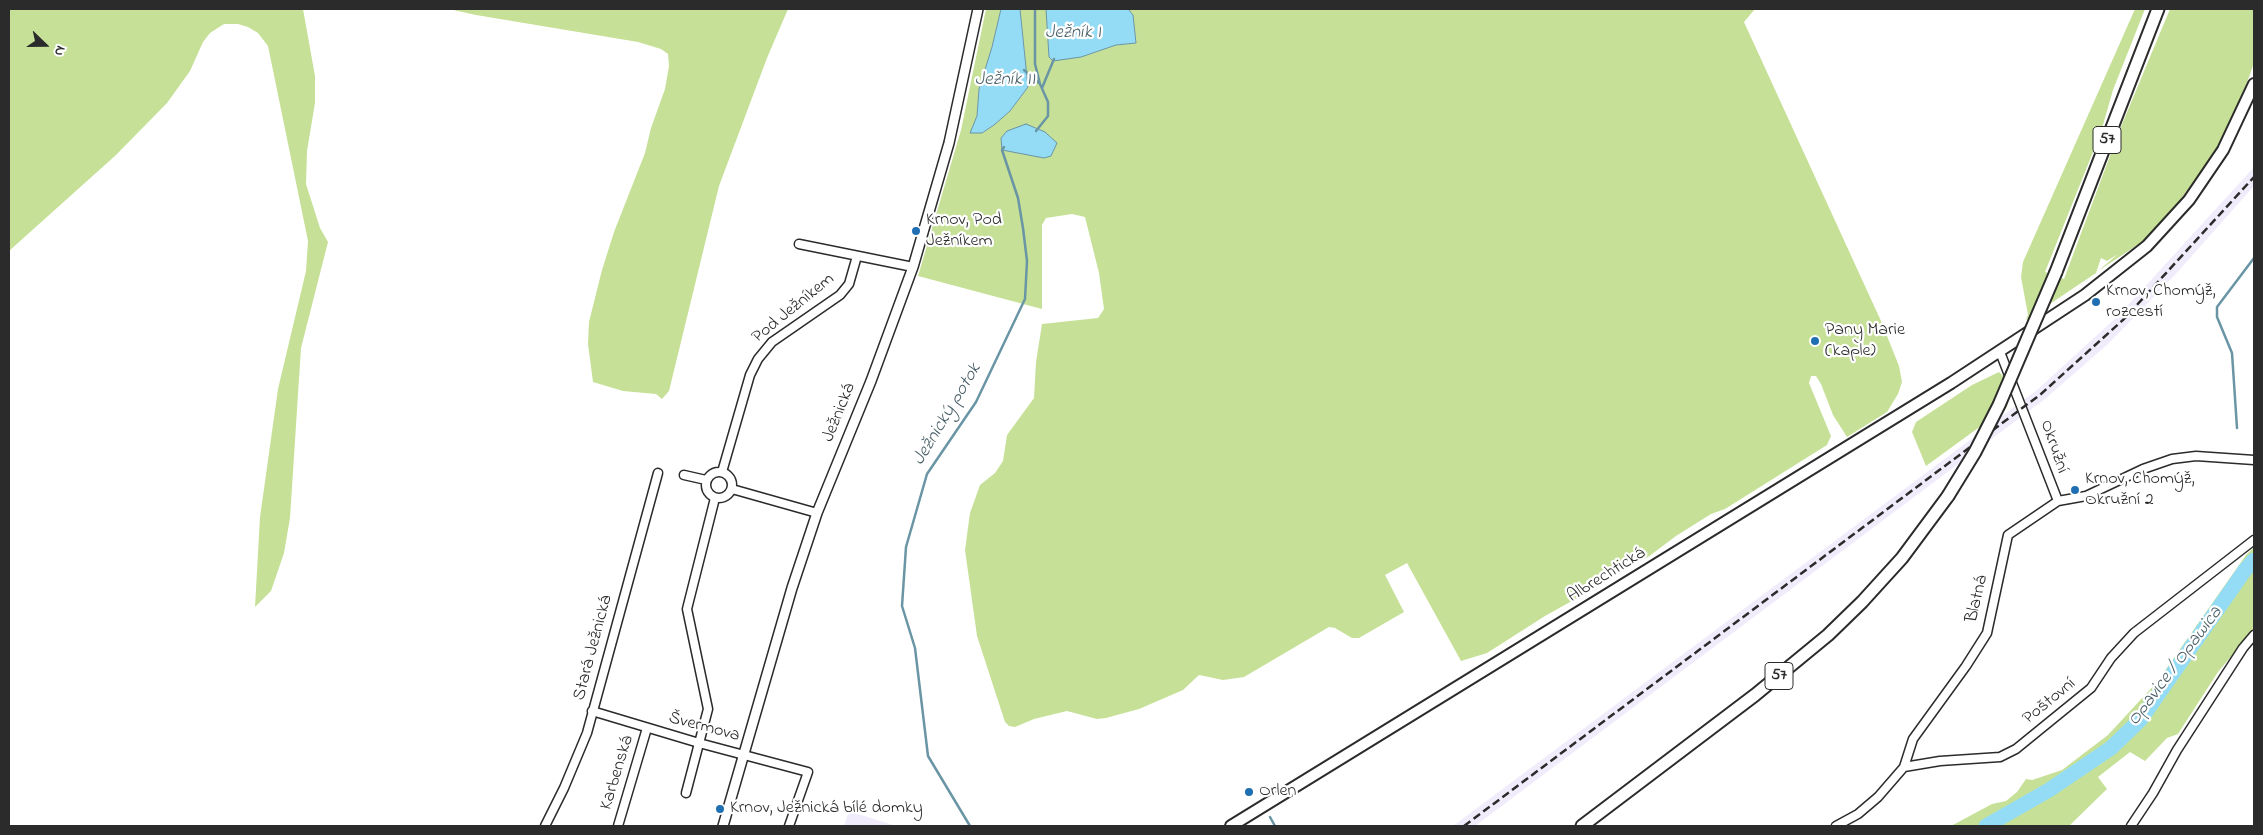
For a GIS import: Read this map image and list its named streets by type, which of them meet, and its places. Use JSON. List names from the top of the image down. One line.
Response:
{"streets":{"main road":["57","Albrechtická"],"street":["Pod Ježníkem","Ježnická","Okružní","Blatná","Stará Ježnická","Poštovní","Švermova","Karbenská"]},"crossings":[["Pod Ježníkem","Ježnická"],["Ježnická","Švermova"],["Okružní","Albrechtická"],["Okružní","Blatná"],["Blatná","Poštovní"],["Stará Ježnická","Švermova"],["Švermova","Karbenská"]],"water":["Ježník I","Ježník II","Ježnický potok","Opavice / Opawica"],"places":["Krnov, Pod Ježníkem","Krnov, Chomýž, rozcestí","Pany Marie (kaple)","Krnov, Chomýž, Okružní 2","Orlen","Krnov, Ježnická bílé domky"],"north":"right"}
